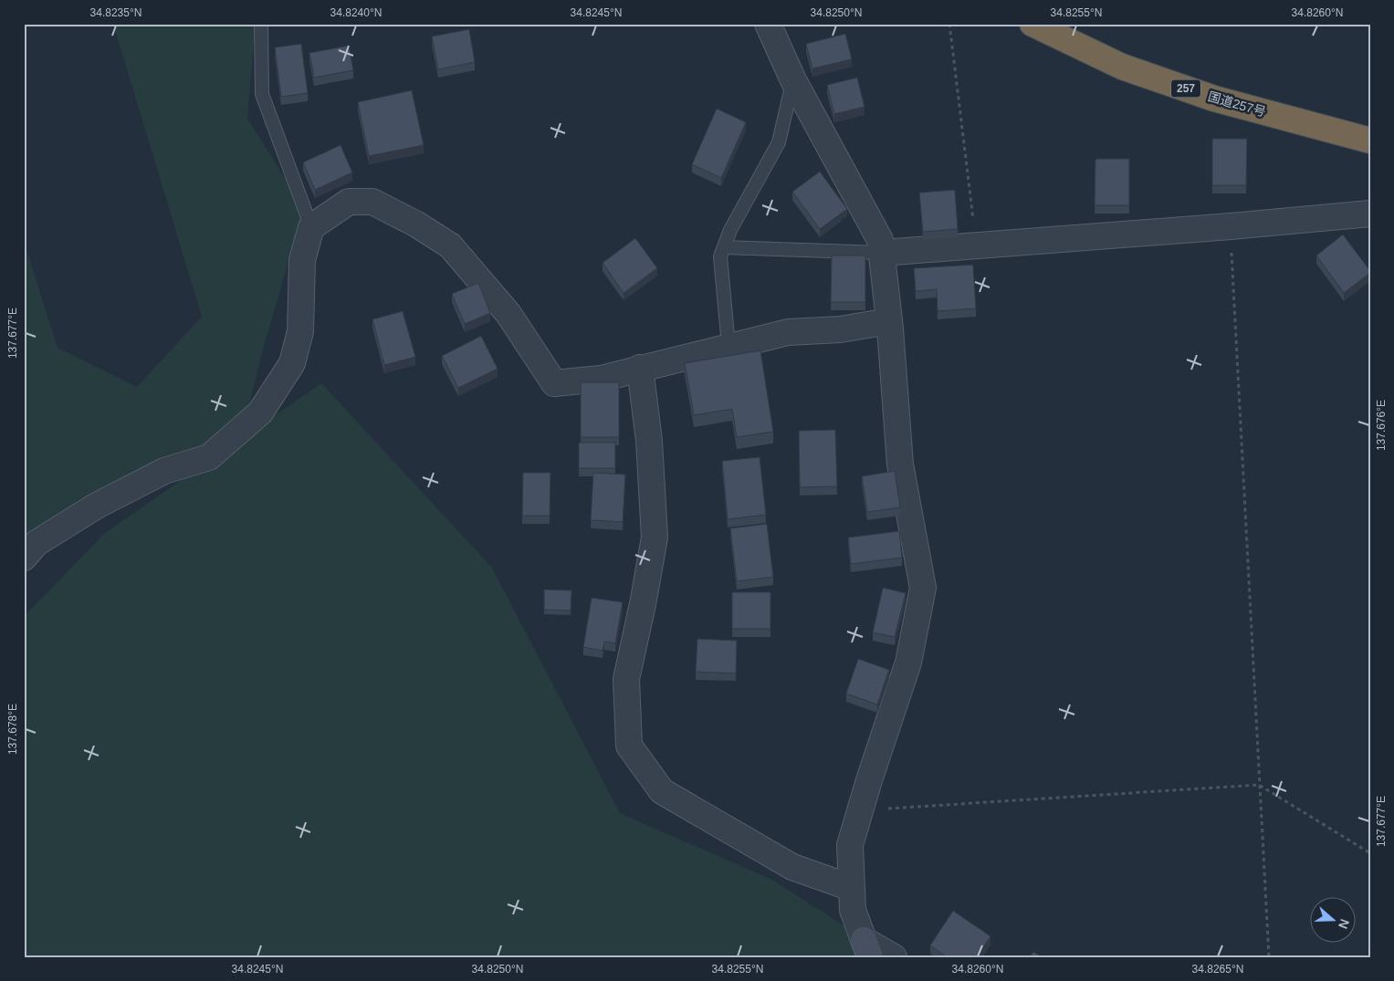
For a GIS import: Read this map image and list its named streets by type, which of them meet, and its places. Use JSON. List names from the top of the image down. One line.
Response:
{"streets":{"highway":["257","国道257号"]},"north":"right","coordinates":["34.8235°N","34.8240°N","34.8245°N","34.8250°N","34.8255°N","34.8260°N","137.677°E","137.676°E","137.678°E","34.8265°N"]}
